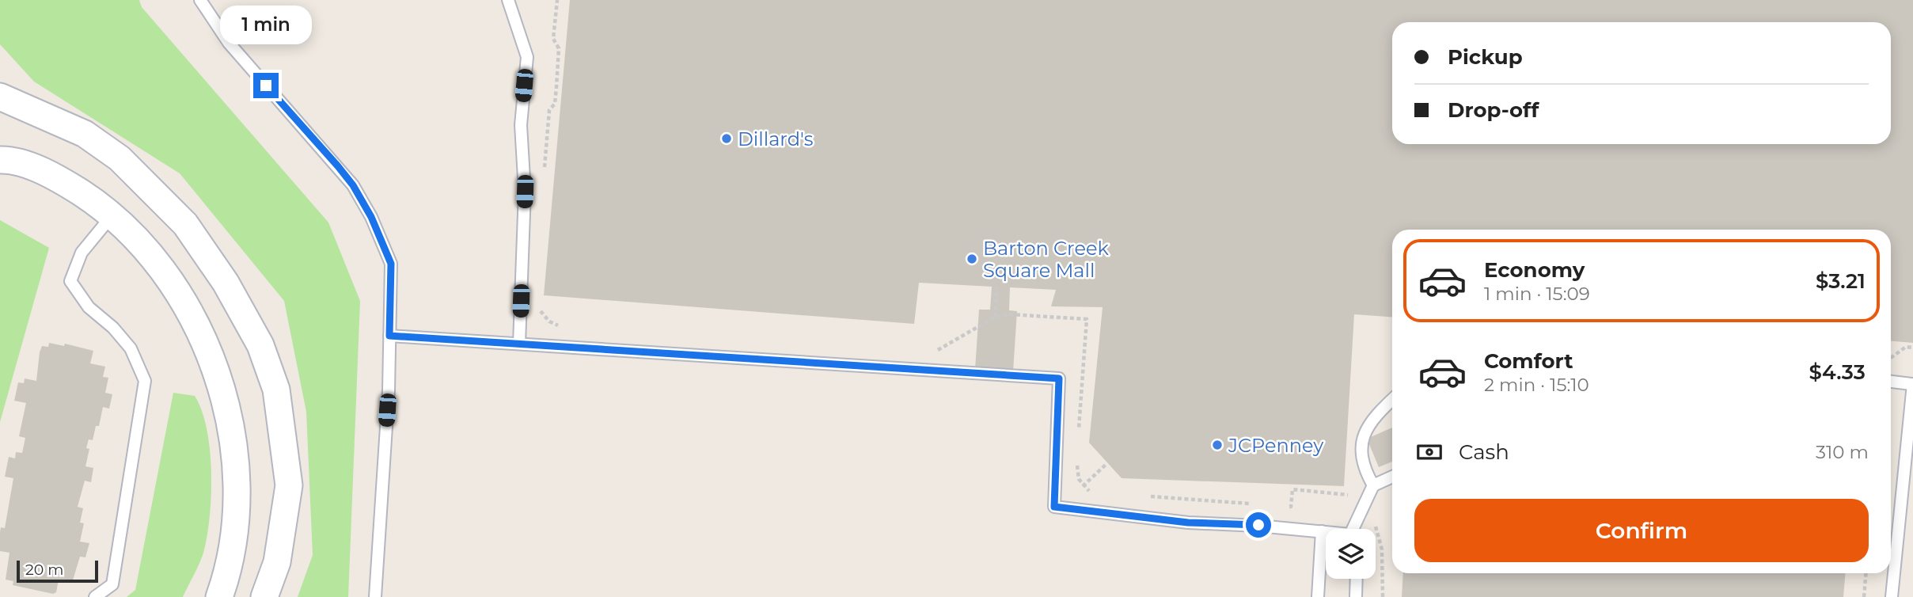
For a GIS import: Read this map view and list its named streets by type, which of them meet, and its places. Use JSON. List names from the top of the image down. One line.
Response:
{"places":["Dillard's","Barton Creek Square Mall","JCPenney"],"scale_bar":"20 m","page":{"bubble":"1 min","banner":["Pickup","Drop-off"],"list":[{"name":"Economy","note":"1 min · 15:09","value":"$3.21"},{"name":"Comfort","note":"2 min · 15:10","value":"$4.33"}],"pay":["Cash","310 m"],"buttons":"Confirm","scale":"20 m"}}
